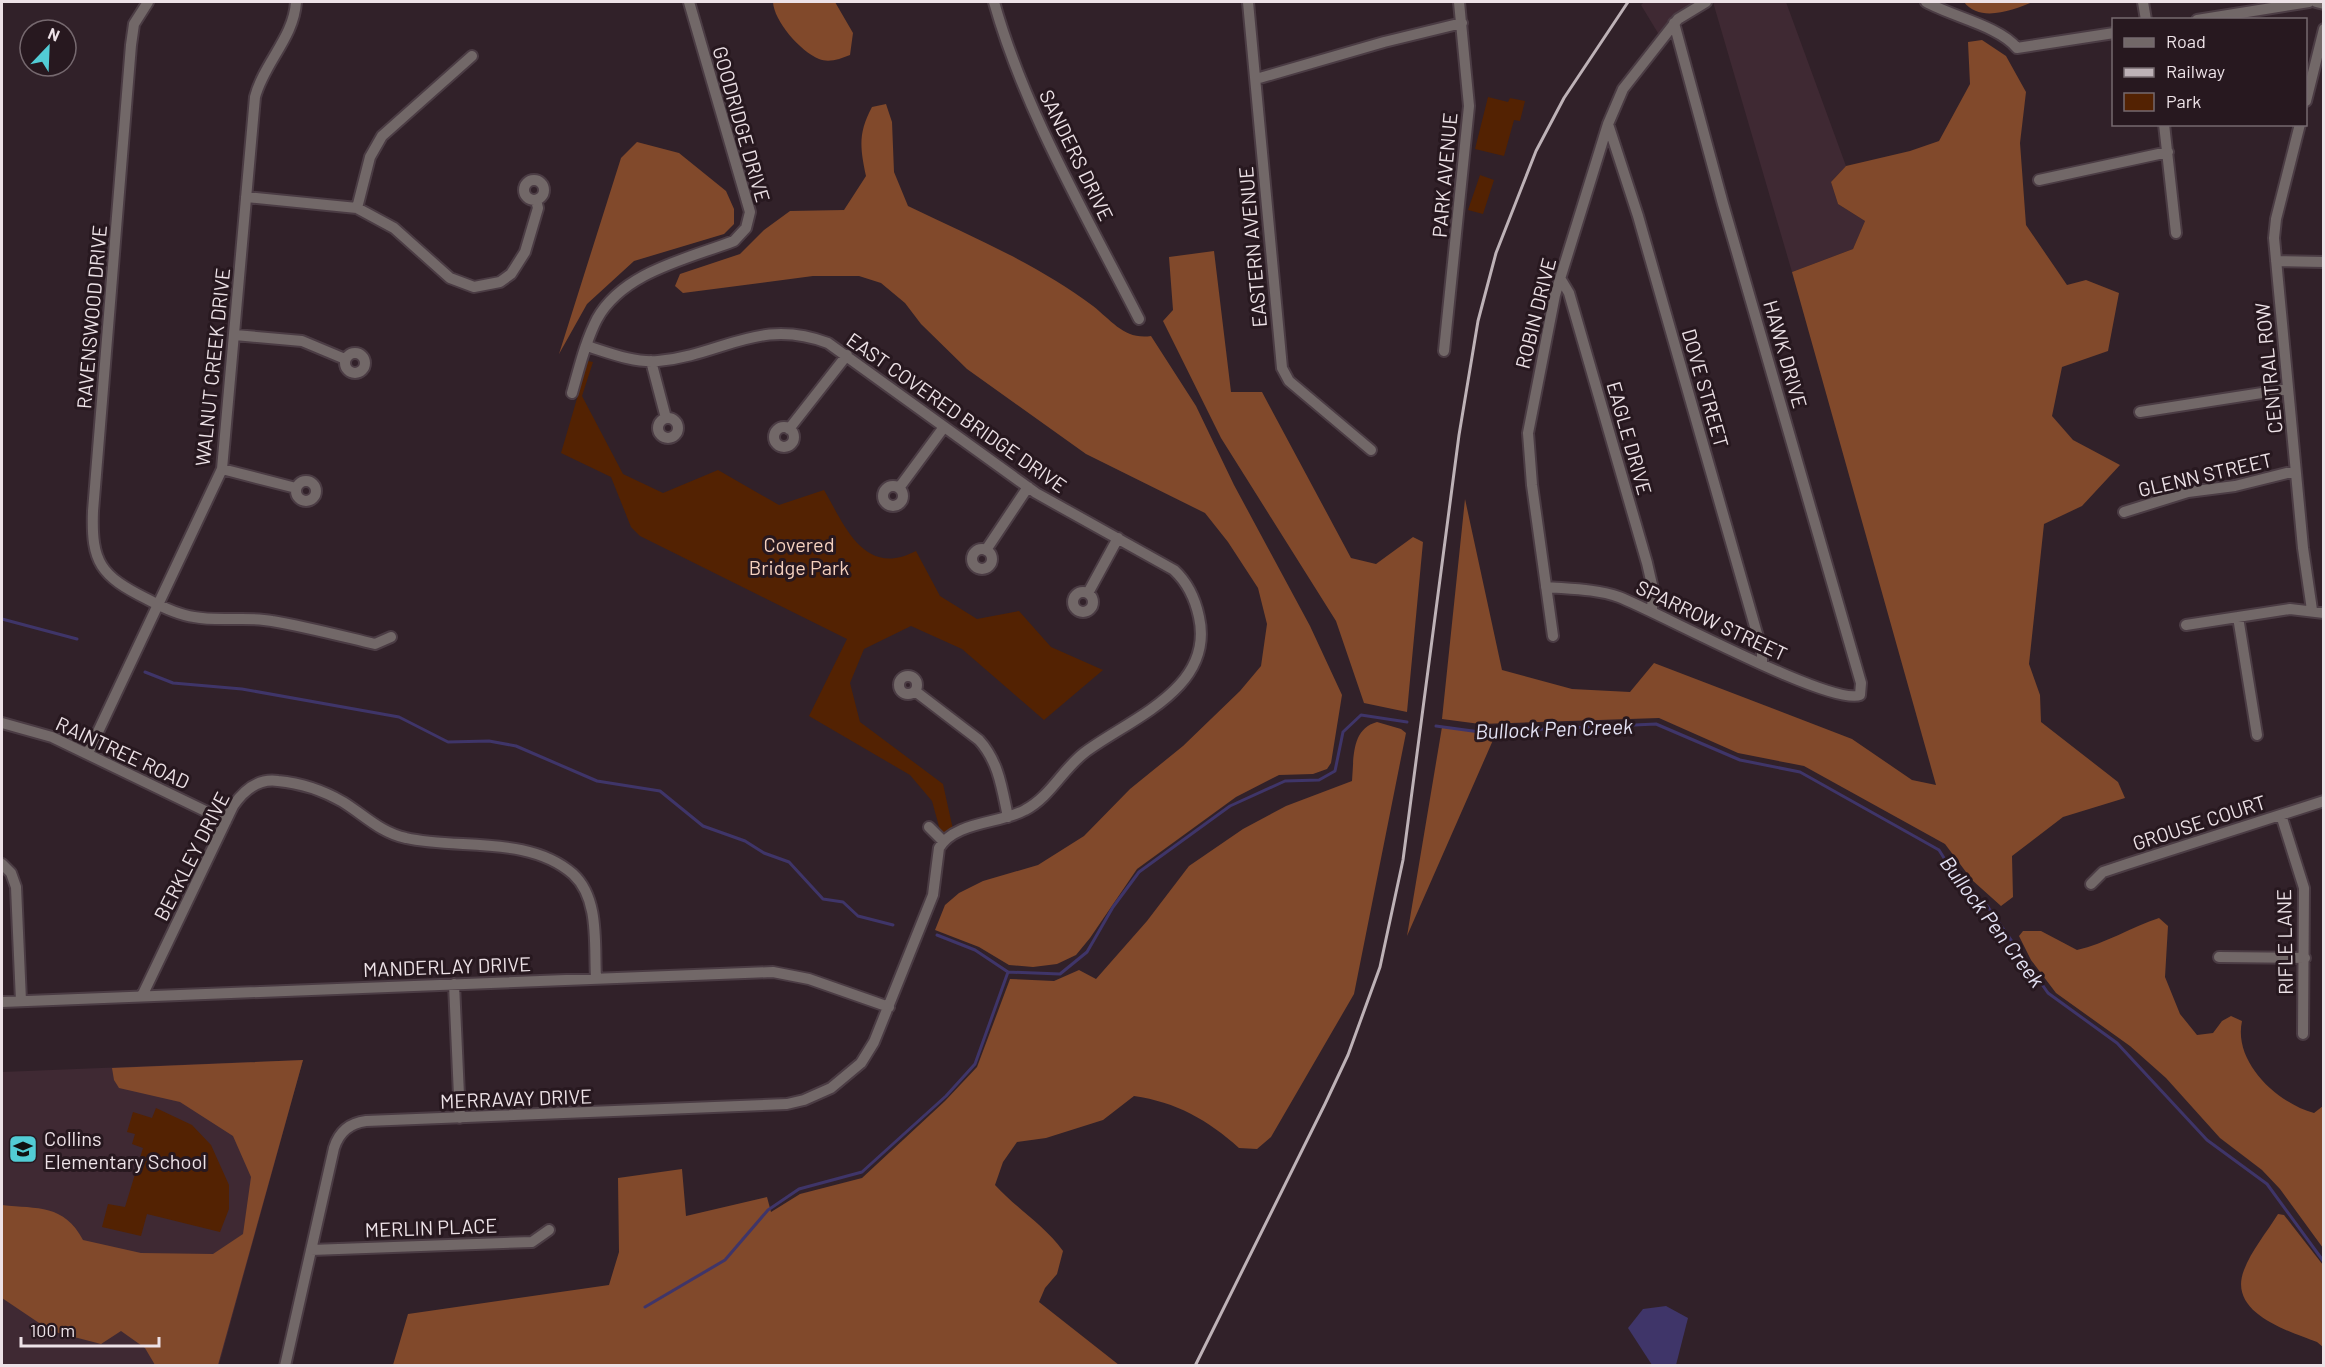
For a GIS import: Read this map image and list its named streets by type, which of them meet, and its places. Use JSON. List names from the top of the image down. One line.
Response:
{"streets":{"street":["GOODRIDGE DRIVE","SANDERS DRIVE","PARK AVENUE","EASTERN AVENUE","ROBIN DRIVE","RAVENSWOOD DRIVE","HAWK DRIVE","WALNUT CREEK DRIVE","CENTRAL ROW","DOVE STREET","EAST COVERED BRIDGE DRIVE","EAGLE DRIVE","GLENN STREET","SPARROW STREET","RAINTREE ROAD","GROUSE COURT","BERKLEY DRIVE","RIFLE LANE","MANDERLAY DRIVE","MERRAVAY DRIVE","MERLIN PLACE"]},"crossings":[["GOODRIDGE DRIVE","EAST COVERED BRIDGE DRIVE"],["ROBIN DRIVE","HAWK DRIVE"],["ROBIN DRIVE","DOVE STREET"],["ROBIN DRIVE","EAGLE DRIVE"],["ROBIN DRIVE","SPARROW STREET"],["RAVENSWOOD DRIVE","WALNUT CREEK DRIVE"],["HAWK DRIVE","SPARROW STREET"],["WALNUT CREEK DRIVE","RAINTREE ROAD"],["CENTRAL ROW","GLENN STREET"],["DOVE STREET","SPARROW STREET"],["EAGLE DRIVE","SPARROW STREET"],["RAINTREE ROAD","BERKLEY DRIVE"],["GROUSE COURT","RIFLE LANE"],["BERKLEY DRIVE","MANDERLAY DRIVE"],["MANDERLAY DRIVE","MERRAVAY DRIVE"],["MERRAVAY DRIVE","MERLIN PLACE"]],"water":["Bullock Pen Creek"],"parks":["Covered Bridge Park"],"places":{"school or university":["Collins Elementary School"]},"legend":["Road","Railway","Park"],"scale_bar":"100 m","north":"top right"}
